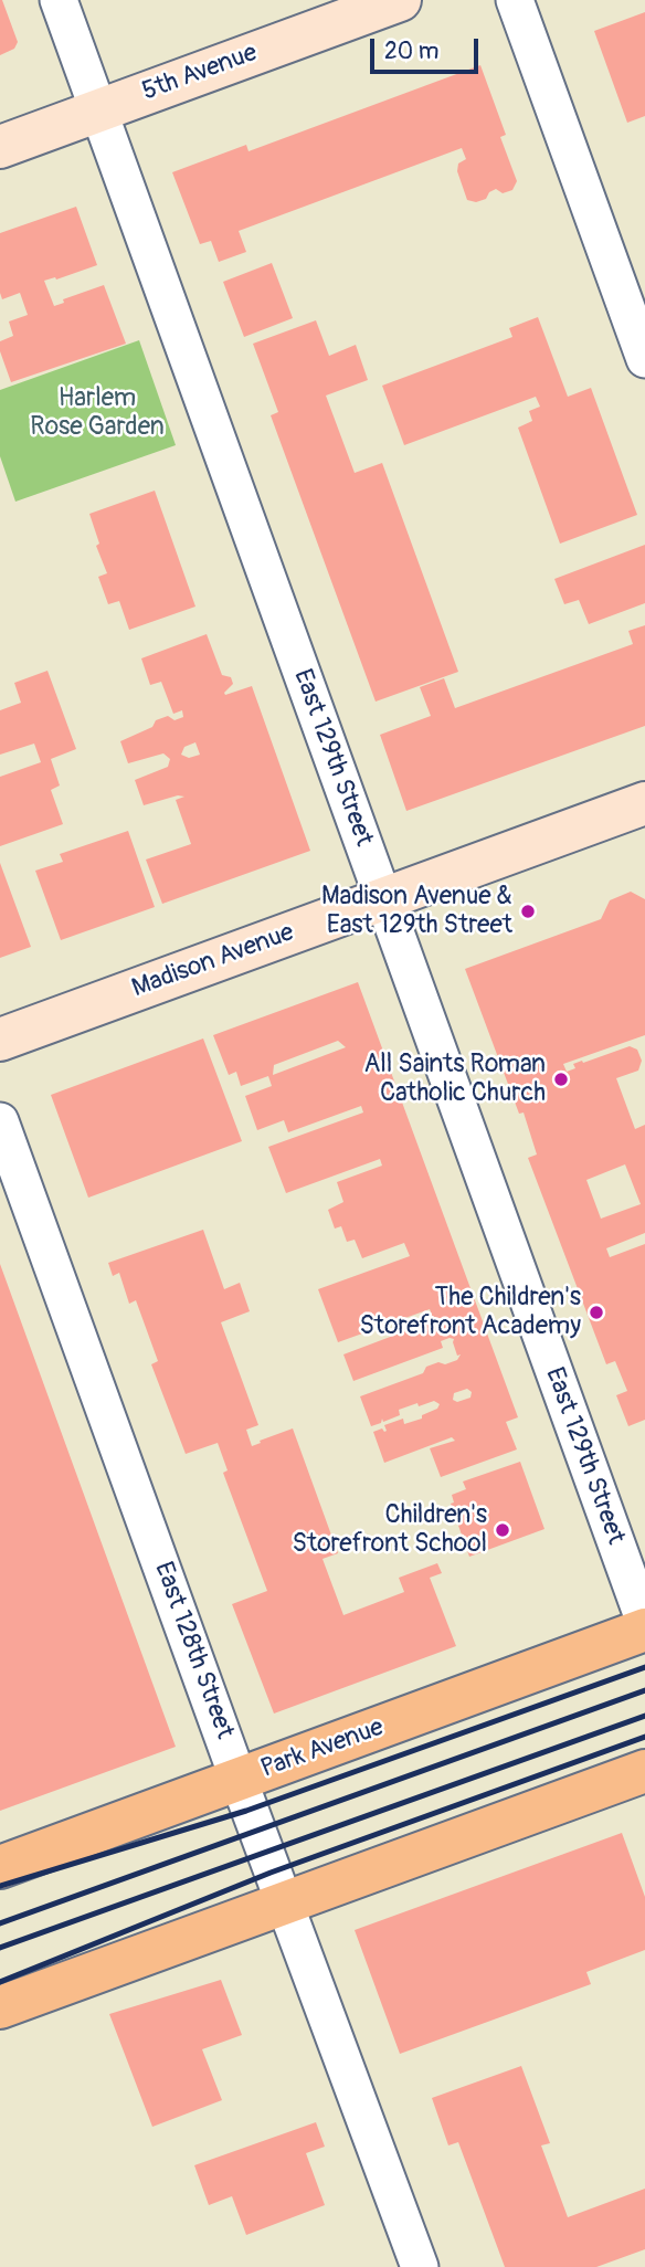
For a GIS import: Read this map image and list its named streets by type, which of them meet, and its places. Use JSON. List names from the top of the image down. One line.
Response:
{"streets":{"main road":["5th Avenue","Madison Avenue","Park Avenue"],"street":["East 129th Street","East 128th Street"]},"crossings":[["5th Avenue","East 129th Street"],["East 129th Street","Madison Avenue"],["East 129th Street","Park Avenue"],["East 128th Street","Park Avenue"]],"parks":["Harlem Rose Garden"],"places":["Madison Avenue & East 129th Street","All Saints Roman Catholic Church","The Children's Storefront Academy","Children's Storefront School"],"scale_bar":"20 m"}
